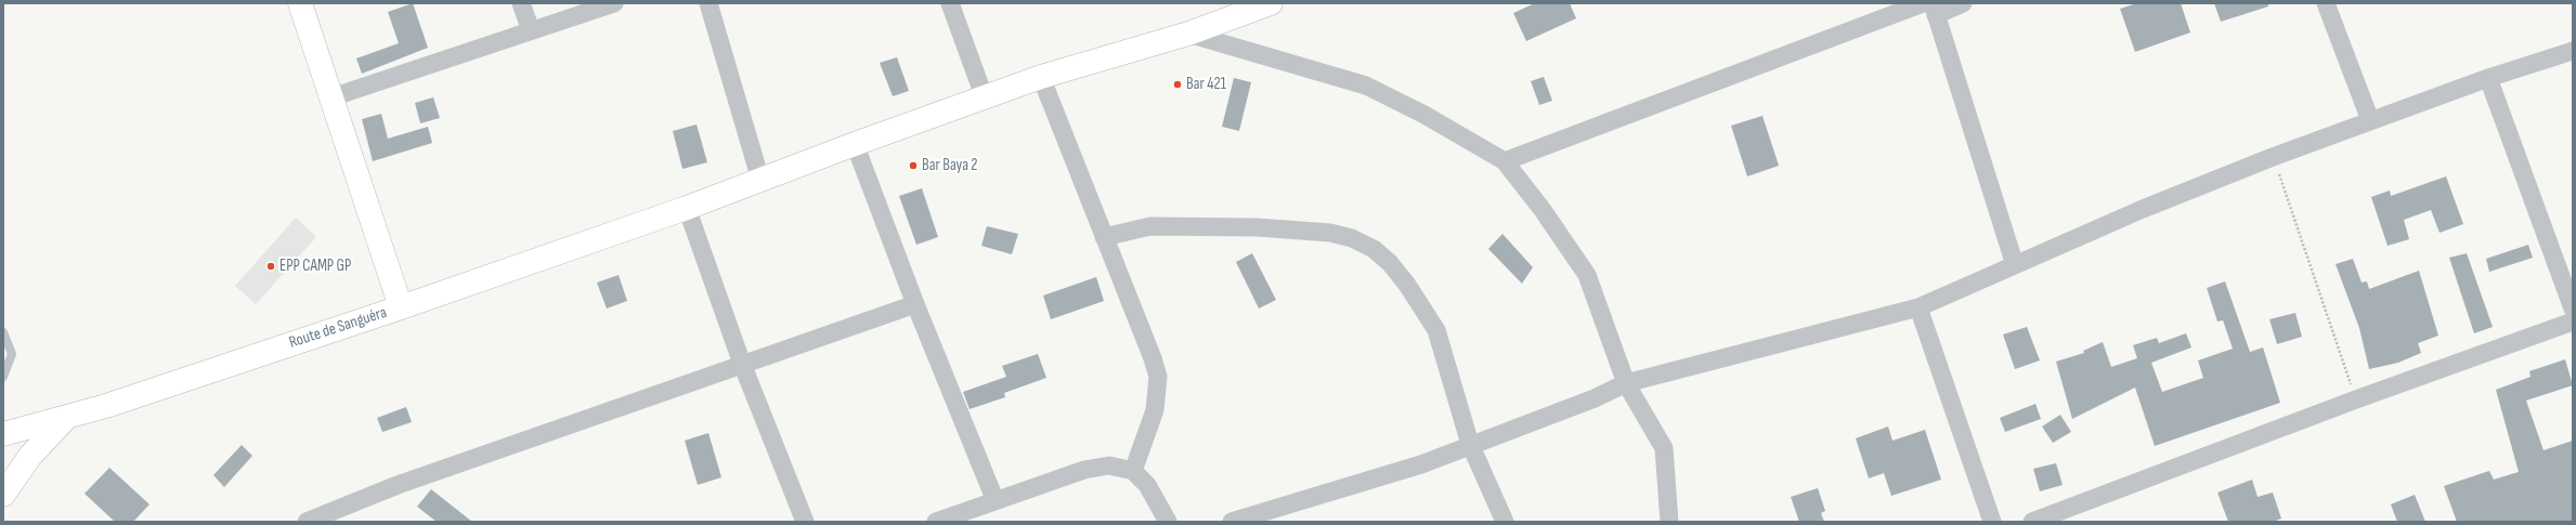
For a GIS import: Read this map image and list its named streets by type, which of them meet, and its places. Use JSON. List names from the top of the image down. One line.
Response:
{"streets":{"street":["Route de Sanguéra"]},"places":["Bar 421","Bar Baya 2","EPP CAMP GP"]}
